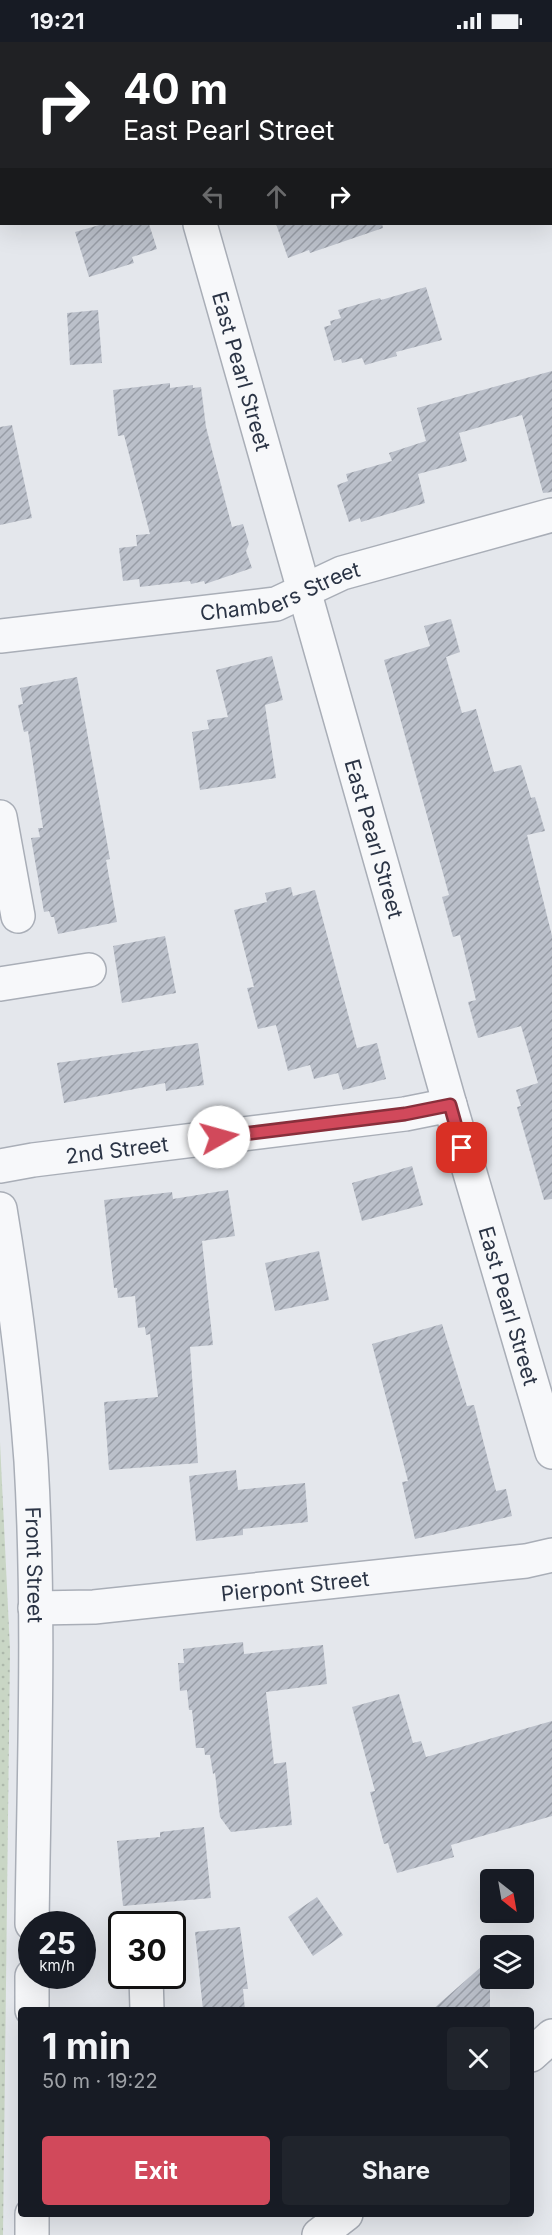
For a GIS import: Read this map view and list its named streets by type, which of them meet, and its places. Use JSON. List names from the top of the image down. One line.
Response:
{"streets":{"street":["East Pearl Street","Chambers Street","2nd Street","Front Street","Pierpont Street"]},"crossings":[["East Pearl Street","Chambers Street"],["East Pearl Street","2nd Street"],["Front Street","Pierpont Street"]],"north":"bottom right","page":{"status":"19:21","turn":["40 m","East Pearl Street"],"speed":"25 km/h","limit":"30","heading":["1 min","50 m · 19:22"],"buttons":["Exit","Share"]}}
